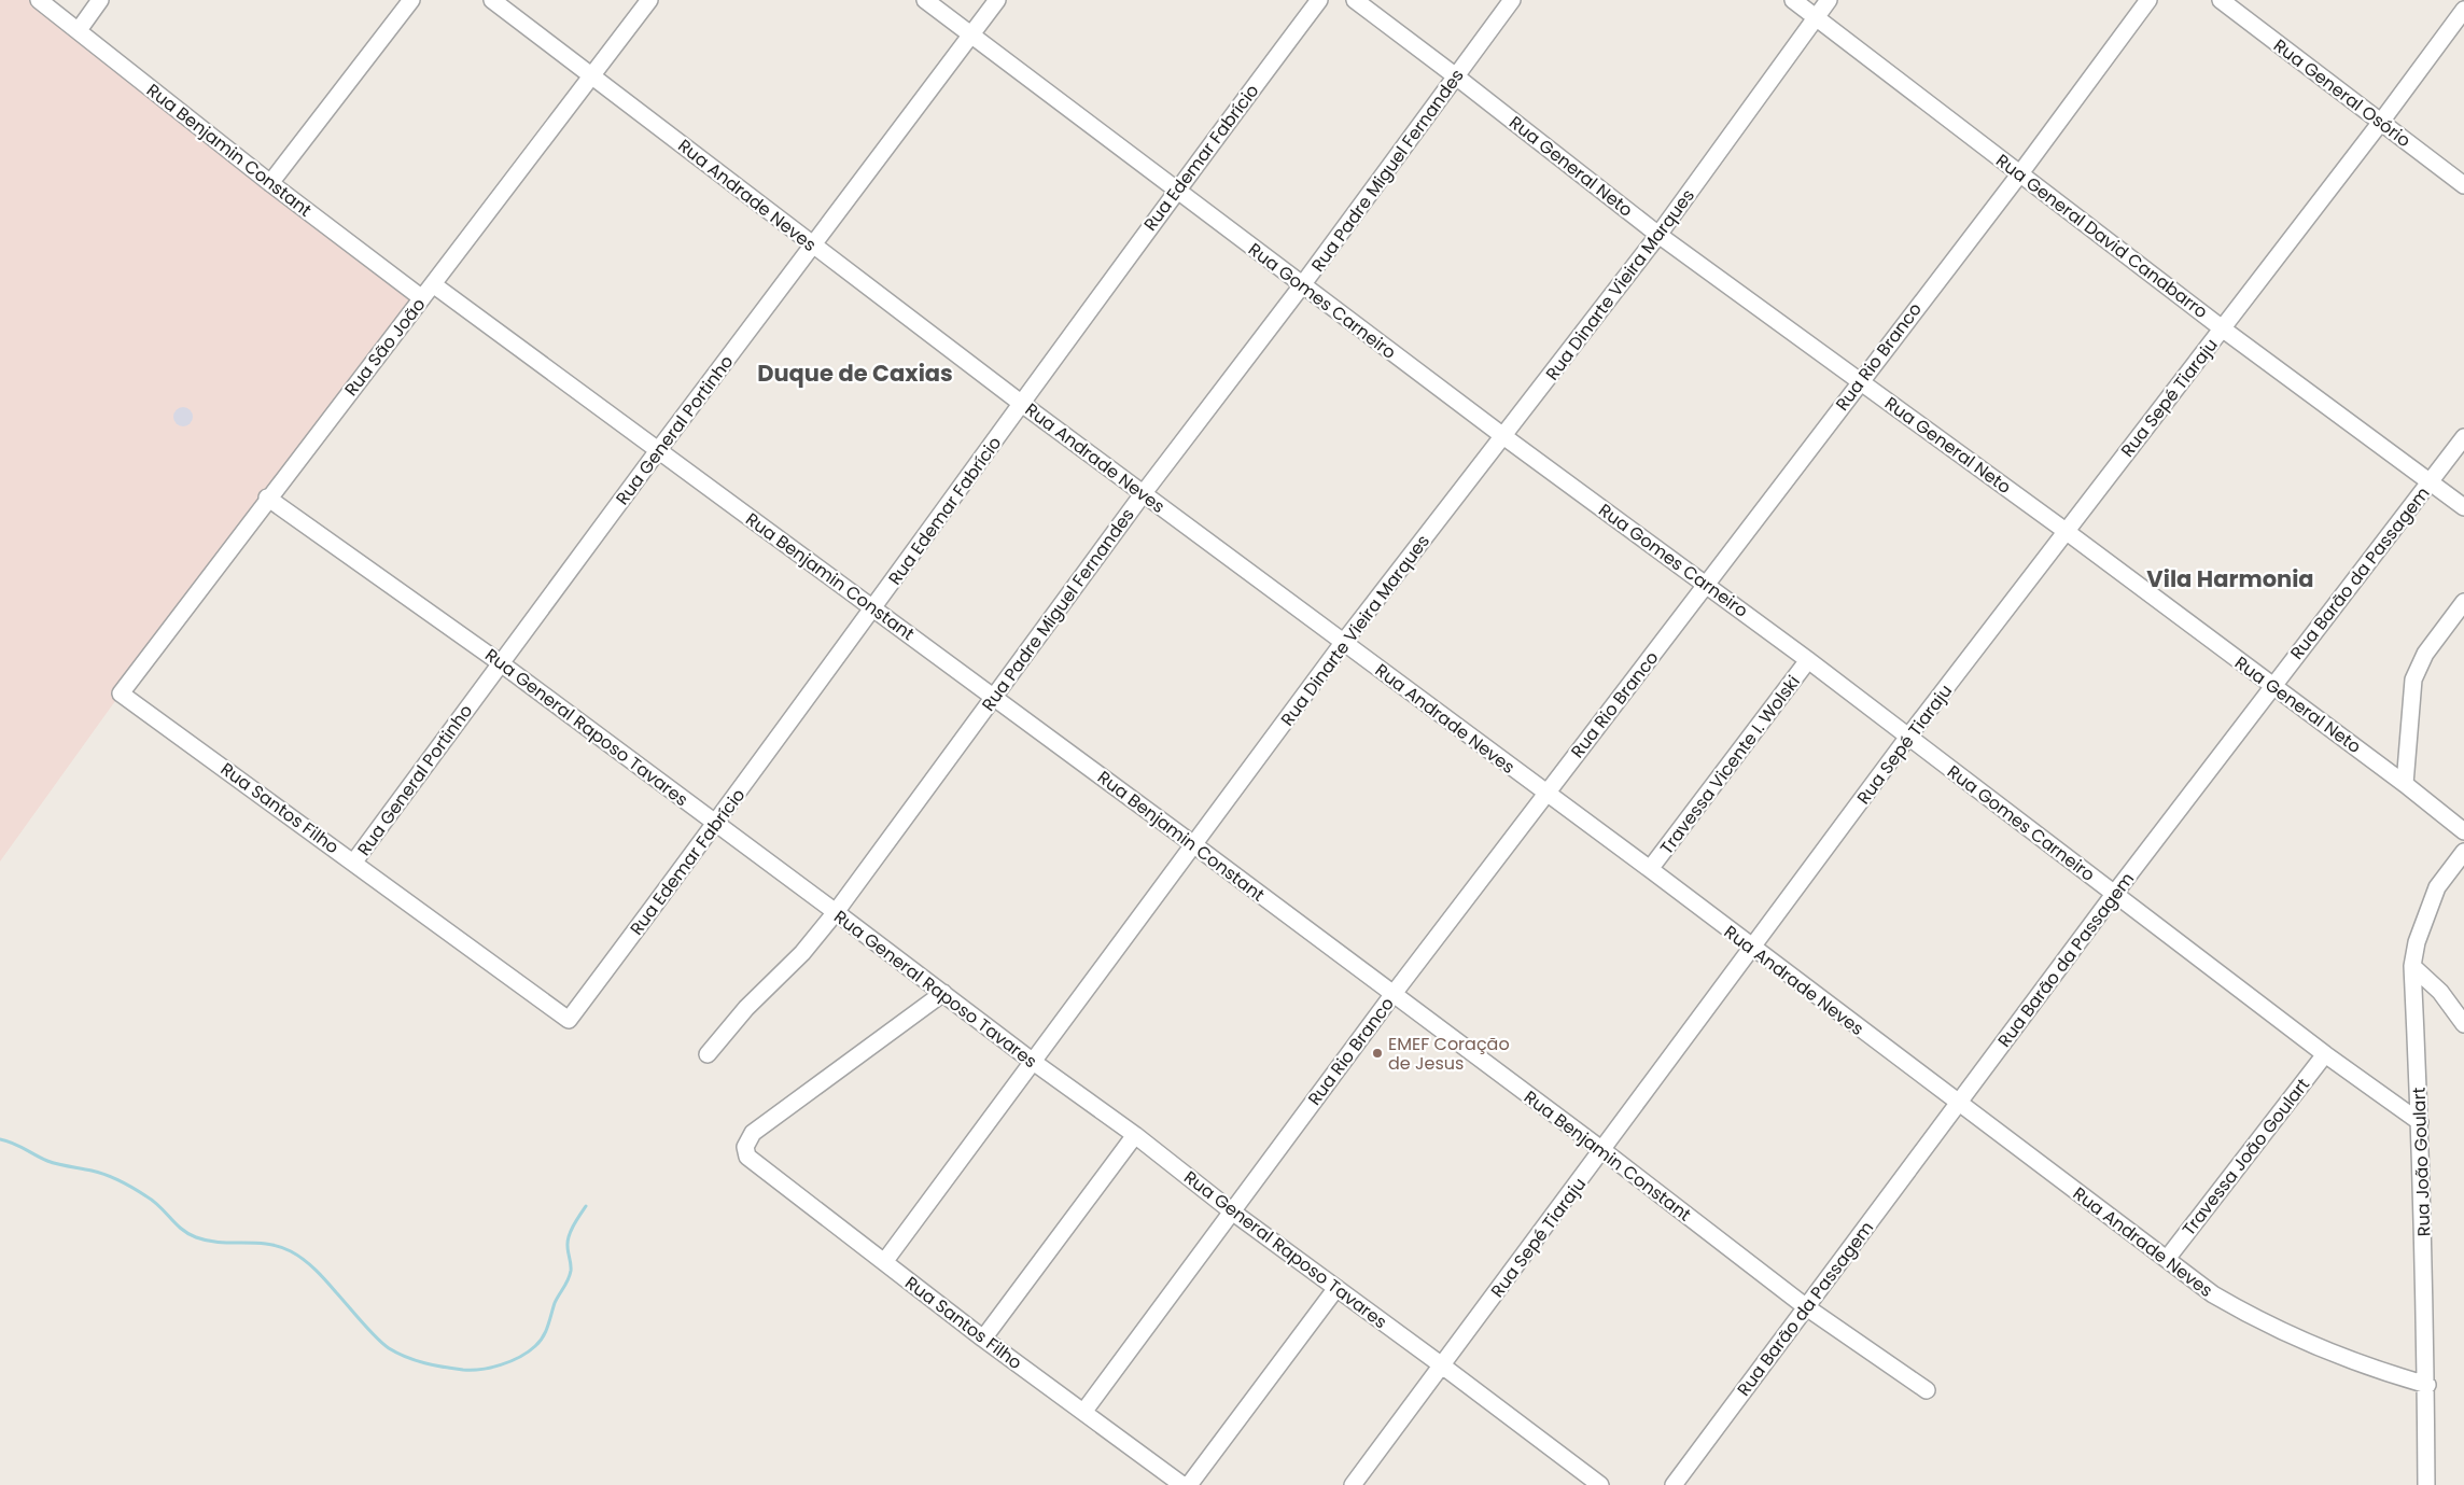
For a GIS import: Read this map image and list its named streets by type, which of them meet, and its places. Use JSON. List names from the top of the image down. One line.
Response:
{"streets":{"street":["Rua General Osório","Rua Benjamin Constant","Rua Edemar Fabrício","Rua General Neto","Rua Padre Miguel Fernandes","Rua Andrade Neves","Rua General David Canabarro","Rua Dinarte Vieira Marques","Rua Gomes Carneiro","Rua São João","Rua Rio Branco","Rua Sepé Tiaraju","Rua General Portinho","Rua Barão da Passagem","Rua General Raposo Tavares","Travessa Vicente I. Wolski","Rua Santos Filho","Travessa João Goulart","Rua João Goulart"]},"crossings":[["Rua General Osório","Rua Sepé Tiaraju"],["Rua Benjamin Constant","Rua Edemar Fabrício"],["Rua Benjamin Constant","Rua Padre Miguel Fernandes"],["Rua Benjamin Constant","Rua Dinarte Vieira Marques"],["Rua Benjamin Constant","Rua São João"],["Rua Benjamin Constant","Rua Rio Branco"],["Rua Benjamin Constant","Rua Sepé Tiaraju"],["Rua Benjamin Constant","Rua General Portinho"],["Rua Benjamin Constant","Rua Barão da Passagem"],["Rua Edemar Fabrício","Rua Andrade Neves"],["Rua Edemar Fabrício","Rua Gomes Carneiro"],["Rua Edemar Fabrício","Rua General Raposo Tavares"],["Rua Edemar Fabrício","Rua Santos Filho"],["Rua General Neto","Rua Padre Miguel Fernandes"],["Rua General Neto","Rua Dinarte Vieira Marques"],["Rua General Neto","Rua Rio Branco"],["Rua General Neto","Rua Sepé Tiaraju"],["Rua General Neto","Rua Barão da Passagem"],["Rua Padre Miguel Fernandes","Rua Andrade Neves"],["Rua Padre Miguel Fernandes","Rua Gomes Carneiro"],["Rua Padre Miguel Fernandes","Rua General Raposo Tavares"],["Rua Andrade Neves","Rua Dinarte Vieira Marques"],["Rua Andrade Neves","Rua São João"],["Rua Andrade Neves","Rua Rio Branco"],["Rua Andrade Neves","Rua Sepé Tiaraju"],["Rua Andrade Neves","Rua General Portinho"],["Rua Andrade Neves","Rua Barão da Passagem"],["Rua Andrade Neves","Travessa Vicente I. Wolski"],["Rua Andrade Neves","Travessa João Goulart"],["Rua Andrade Neves","Rua João Goulart"],["Rua General David Canabarro","Rua Dinarte Vieira Marques"],["Rua General David Canabarro","Rua Rio Branco"],["Rua General David Canabarro","Rua Sepé Tiaraju"],["Rua General David Canabarro","Rua Barão da Passagem"],["Rua Dinarte Vieira Marques","Rua Gomes Carneiro"],["Rua Dinarte Vieira Marques","Rua General Raposo Tavares"],["Rua Dinarte Vieira Marques","Rua Santos Filho"],["Rua Gomes Carneiro","Rua Rio Branco"],["Rua Gomes Carneiro","Rua Sepé Tiaraju"],["Rua Gomes Carneiro","Rua General Portinho"],["Rua Gomes Carneiro","Rua Barão da Passagem"],["Rua Gomes Carneiro","Travessa Vicente I. Wolski"],["Rua Gomes Carneiro","Travessa João Goulart"],["Rua Gomes Carneiro","Rua João Goulart"],["Rua São João","Rua General Raposo Tavares"],["Rua São João","Rua Santos Filho"],["Rua Rio Branco","Rua General Raposo Tavares"],["Rua Rio Branco","Rua Santos Filho"],["Rua Sepé Tiaraju","Rua General Raposo Tavares"],["Rua General Portinho","Rua General Raposo Tavares"],["Rua General Portinho","Rua Santos Filho"],["Rua General Raposo Tavares","Rua Santos Filho"]],"districts":["Duque de Caxias","Vila Harmonia"],"places":["EMEF Coração de Jesus"]}
